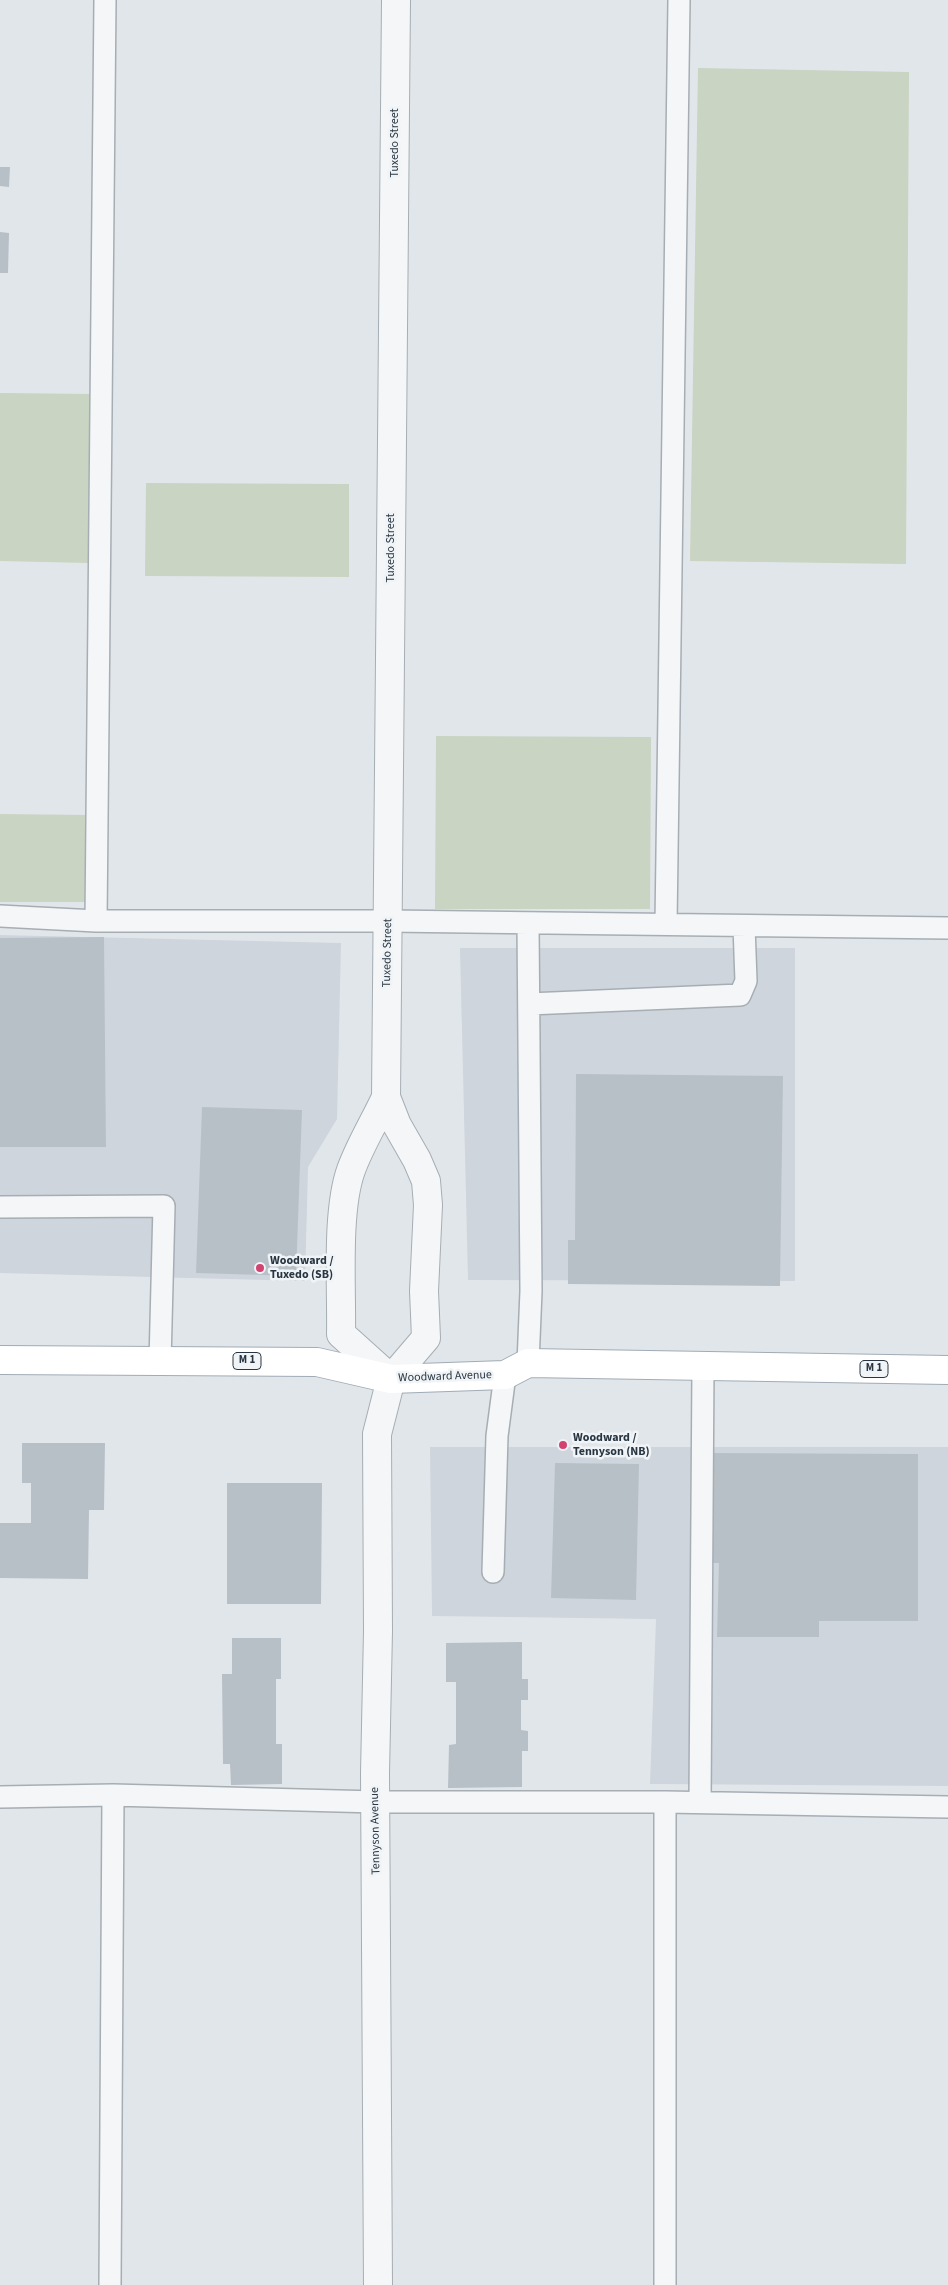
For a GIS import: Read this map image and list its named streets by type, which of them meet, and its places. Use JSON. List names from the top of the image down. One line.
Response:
{"streets":{"main road":["M 1","Woodward Avenue"],"street":["Tuxedo Street","Tennyson Avenue"]},"crossings":[["Tuxedo Street","Woodward Avenue"],["Tuxedo Street","Tennyson Avenue"],["Woodward Avenue","Tennyson Avenue"]],"places":["Woodward / Tuxedo (SB)","Woodward / Tennyson (NB)"]}
